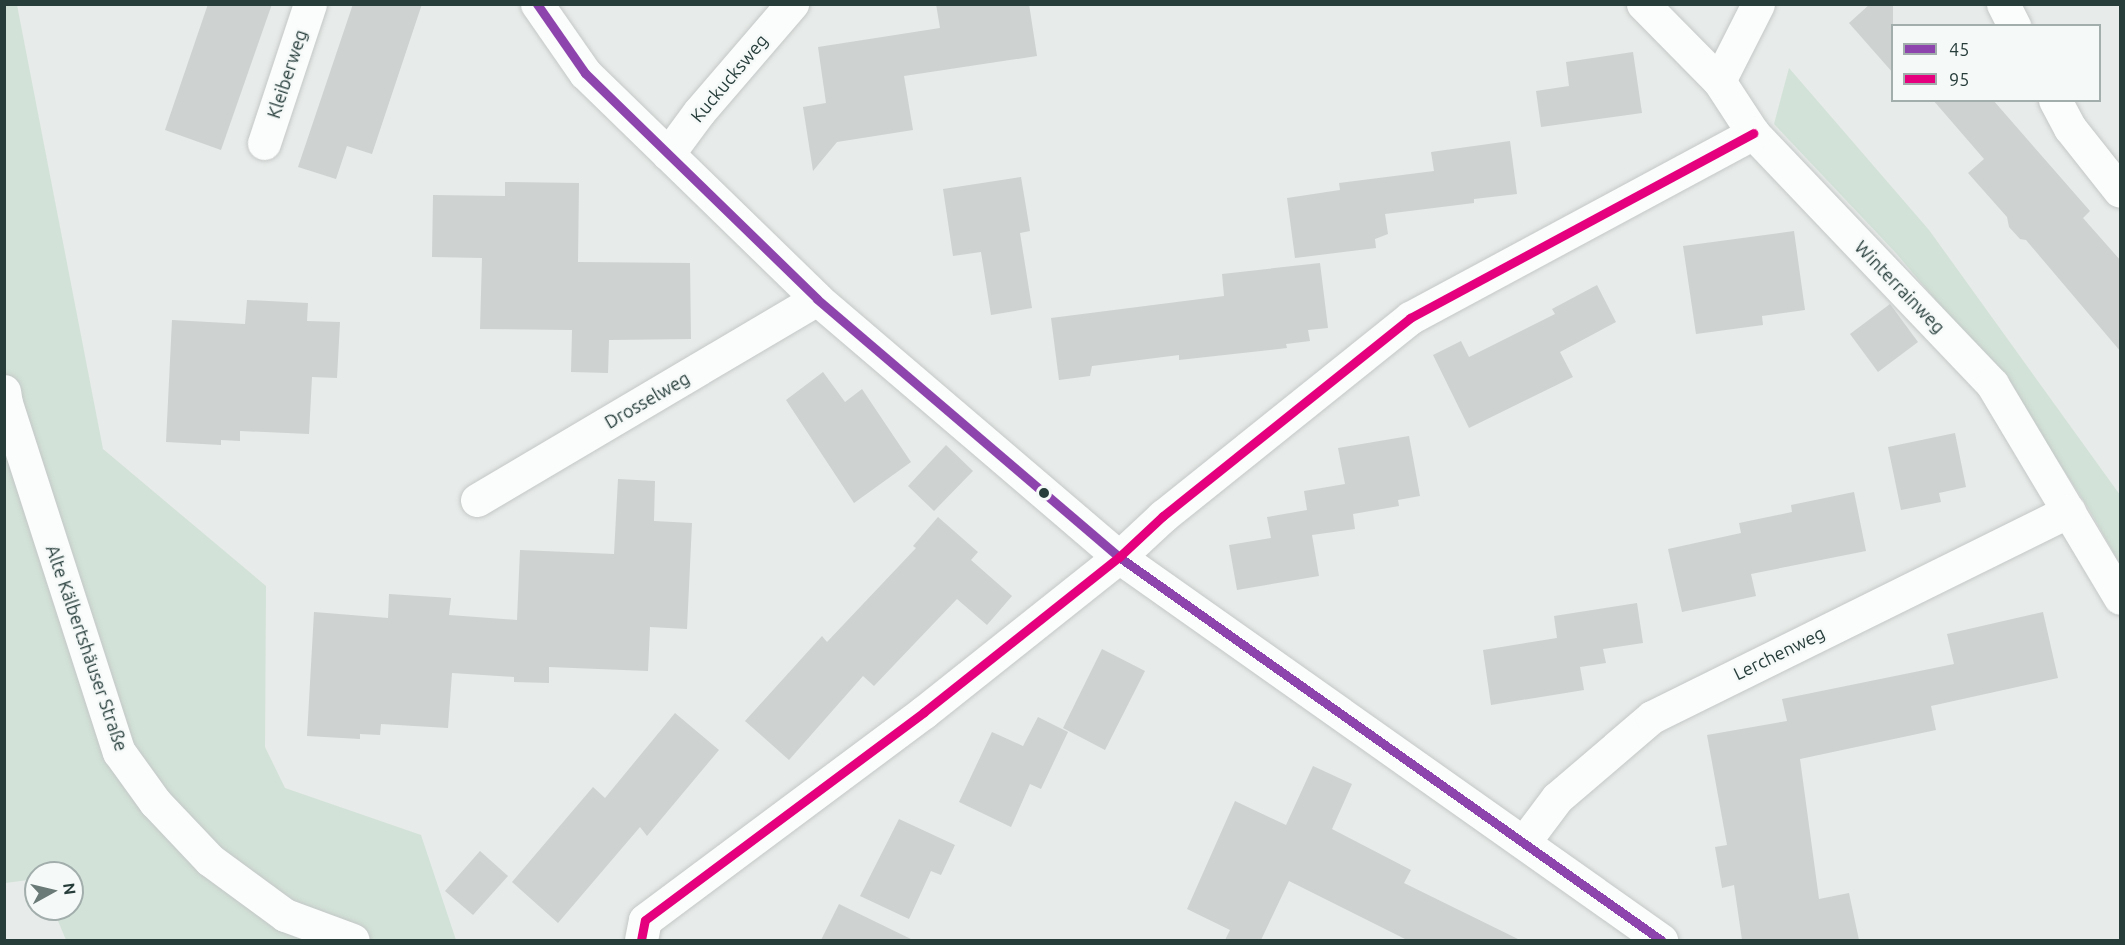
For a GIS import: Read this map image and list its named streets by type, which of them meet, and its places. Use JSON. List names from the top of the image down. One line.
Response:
{"streets":{"street":["Kleiberweg","Kuckucksweg","Winterrainweg","Drosselweg","Alte Kälbertshäuser Straße","Lerchenweg"]},"crossings":[["Winterrainweg","Lerchenweg"]],"lines":["transit line 45","transit line 95"],"legend":["45","95"],"north":"right"}
